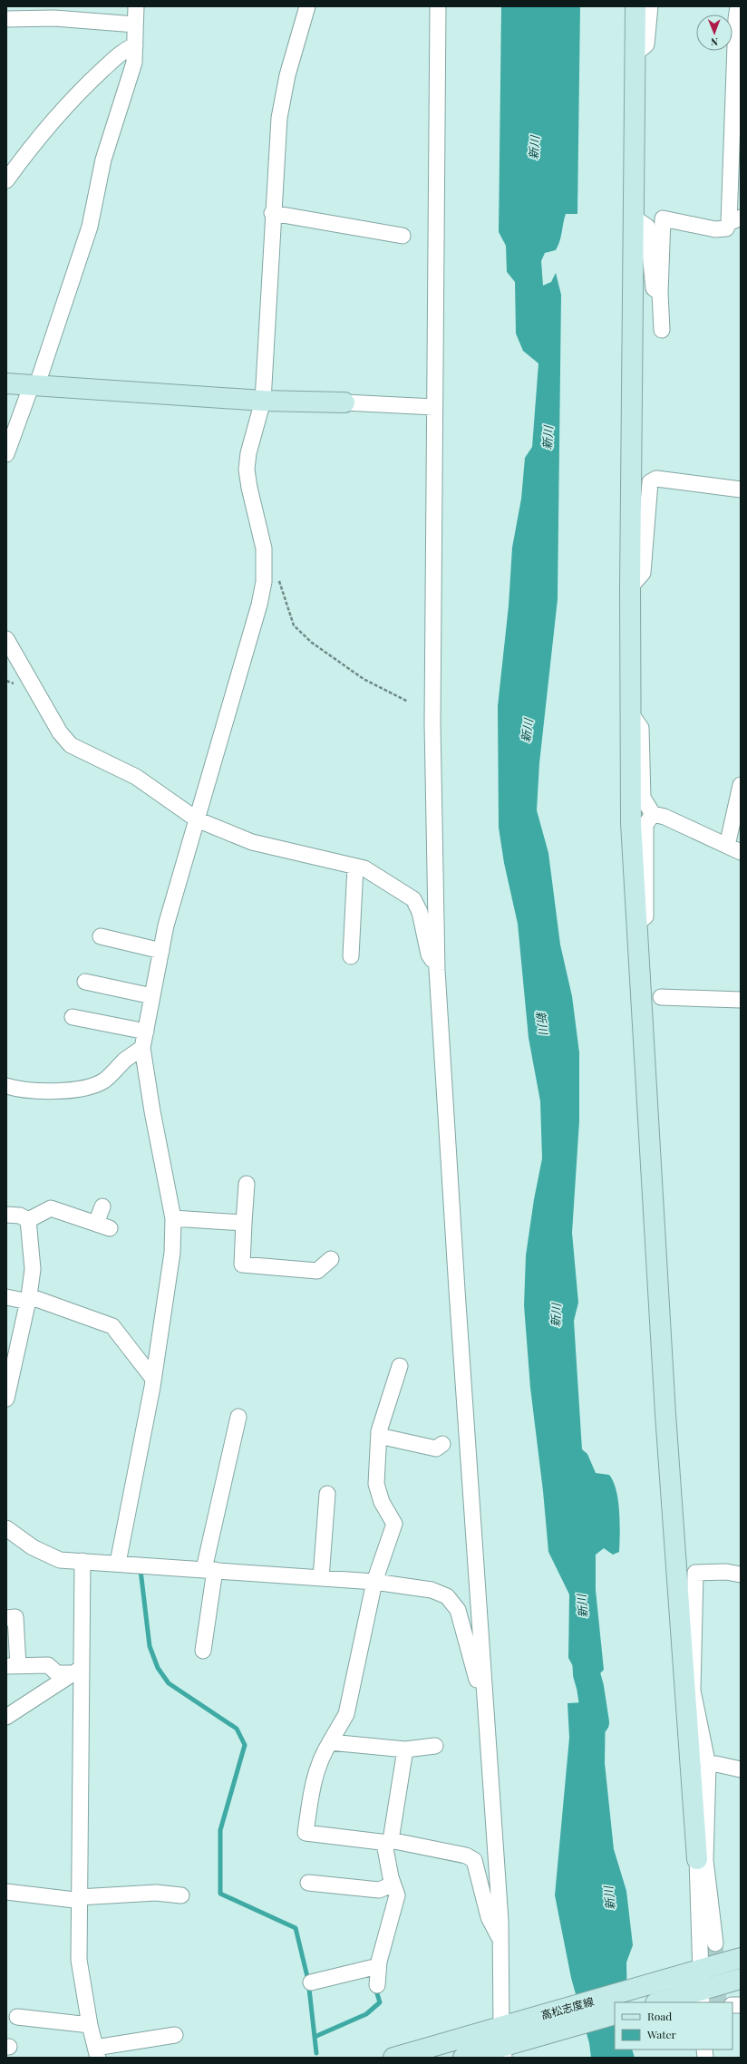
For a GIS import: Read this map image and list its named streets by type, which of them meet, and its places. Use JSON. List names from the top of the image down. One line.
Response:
{"streets":{"street":["高松志度線"]},"water":["新川"],"legend":["Road","Water"],"north":"bottom"}
